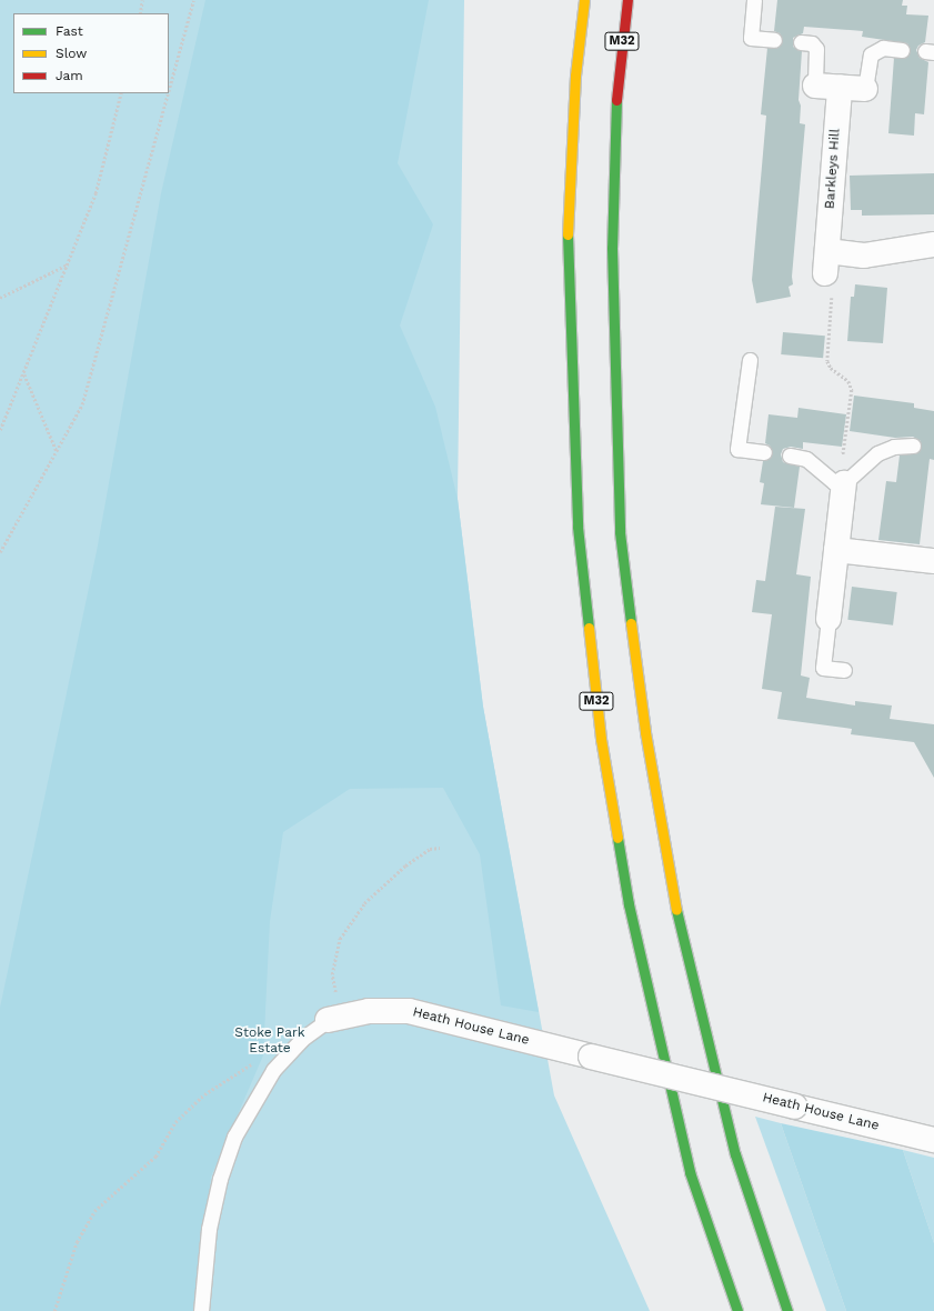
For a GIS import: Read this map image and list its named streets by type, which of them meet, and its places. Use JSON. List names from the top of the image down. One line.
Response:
{"streets":{"highway":["M32"],"street":["Barkleys Hill","Heath House Lane"]},"parks":["Stoke Park Estate"],"legend":["Fast","Slow","Jam"]}
